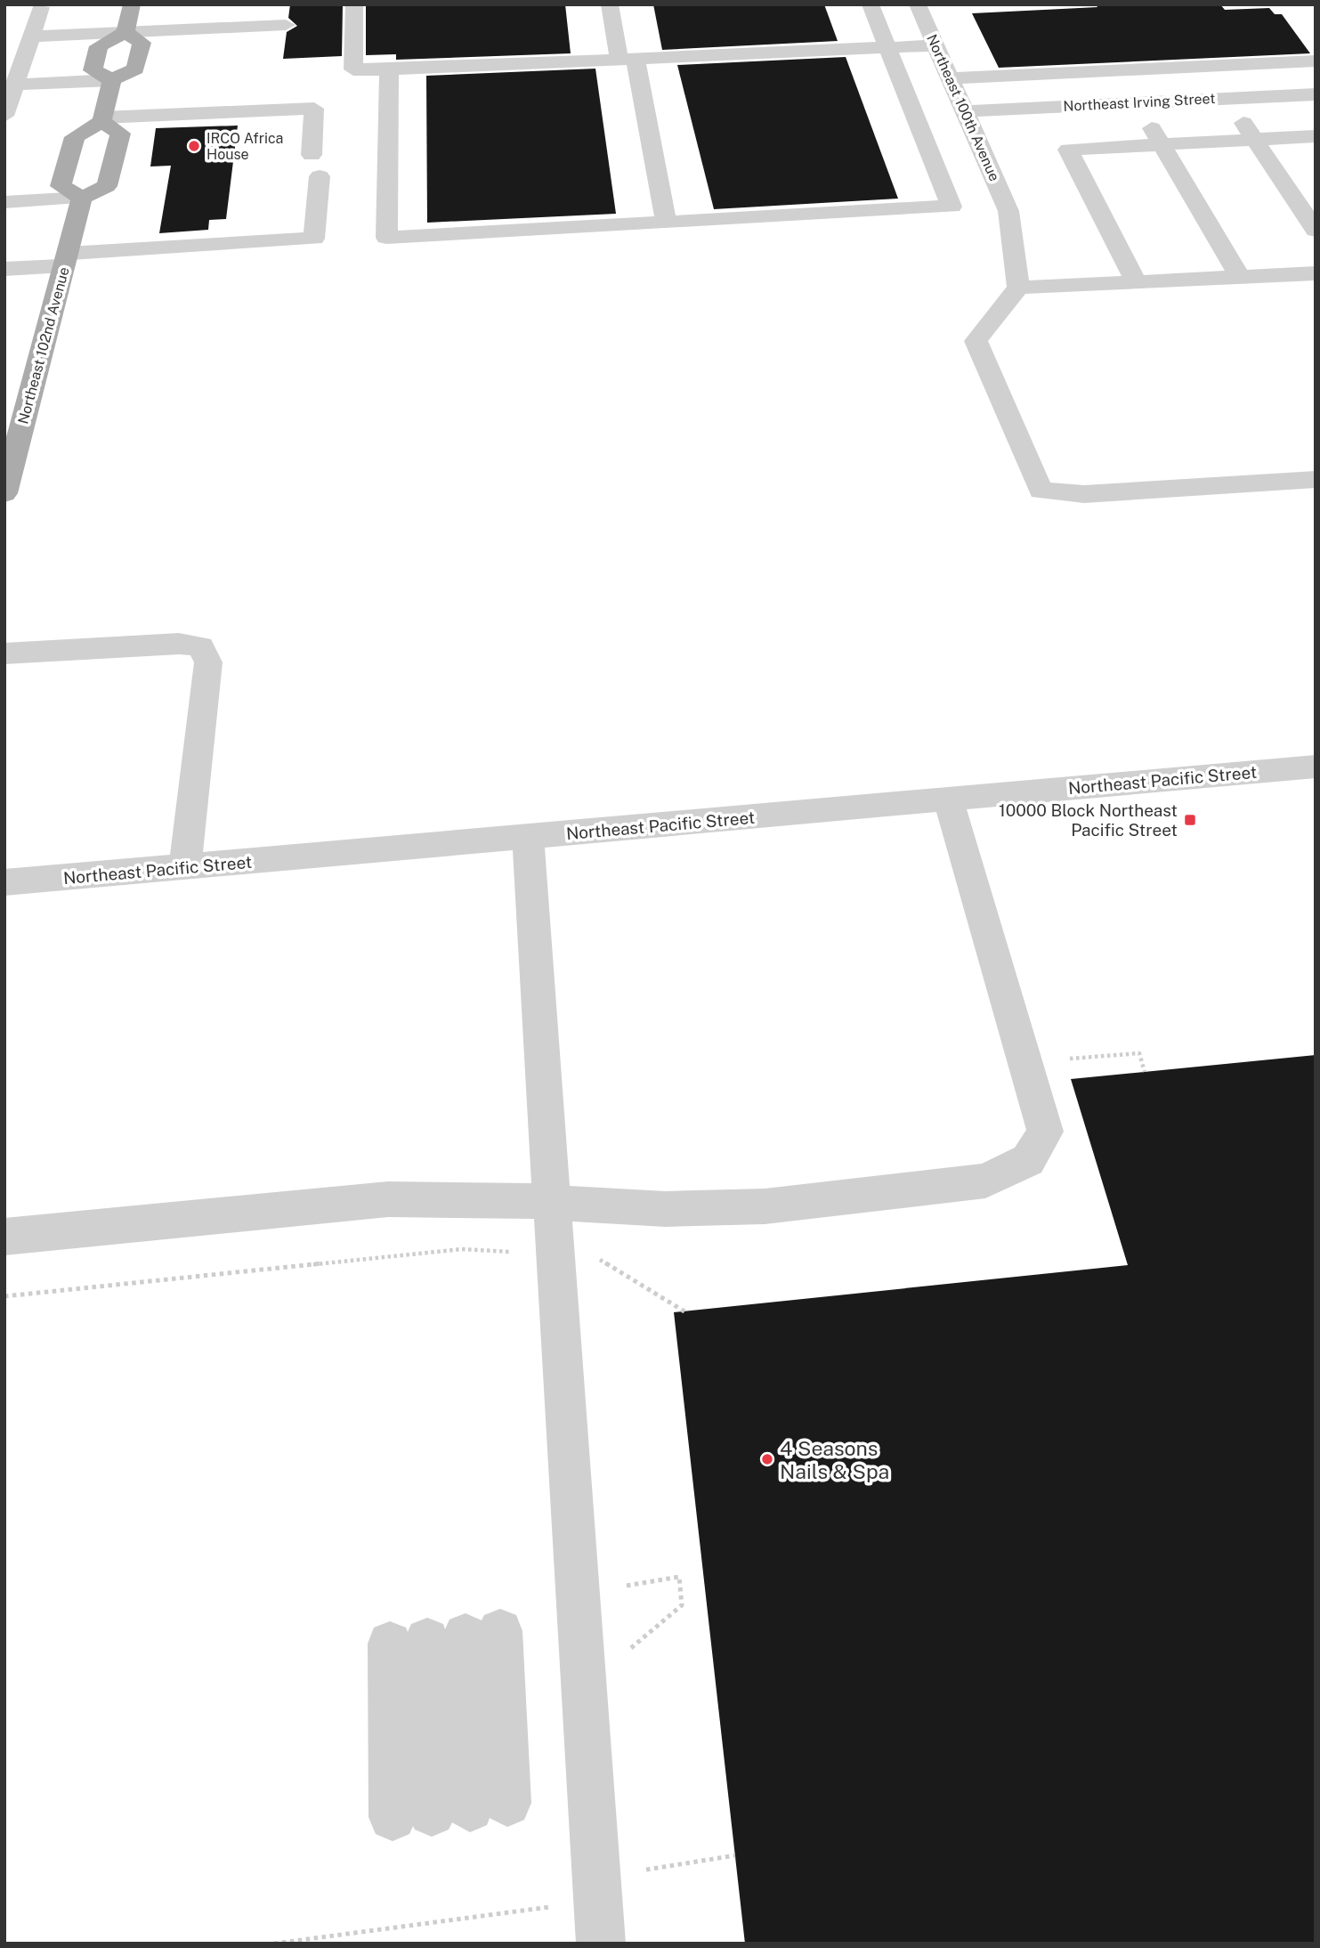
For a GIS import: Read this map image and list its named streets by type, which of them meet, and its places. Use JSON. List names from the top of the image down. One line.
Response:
{"streets":{"main road":["Northeast 102nd Avenue"],"street":["Northeast Irving Street","Northeast 100th Avenue","Northeast Pacific Street"]},"crossings":[["Northeast Irving Street","Northeast 100th Avenue"]],"places":{"other":["IRCO Africa House","4 Seasons Nails & Spa"],"transit":["10000 Block Northeast Pacific Street"]}}
